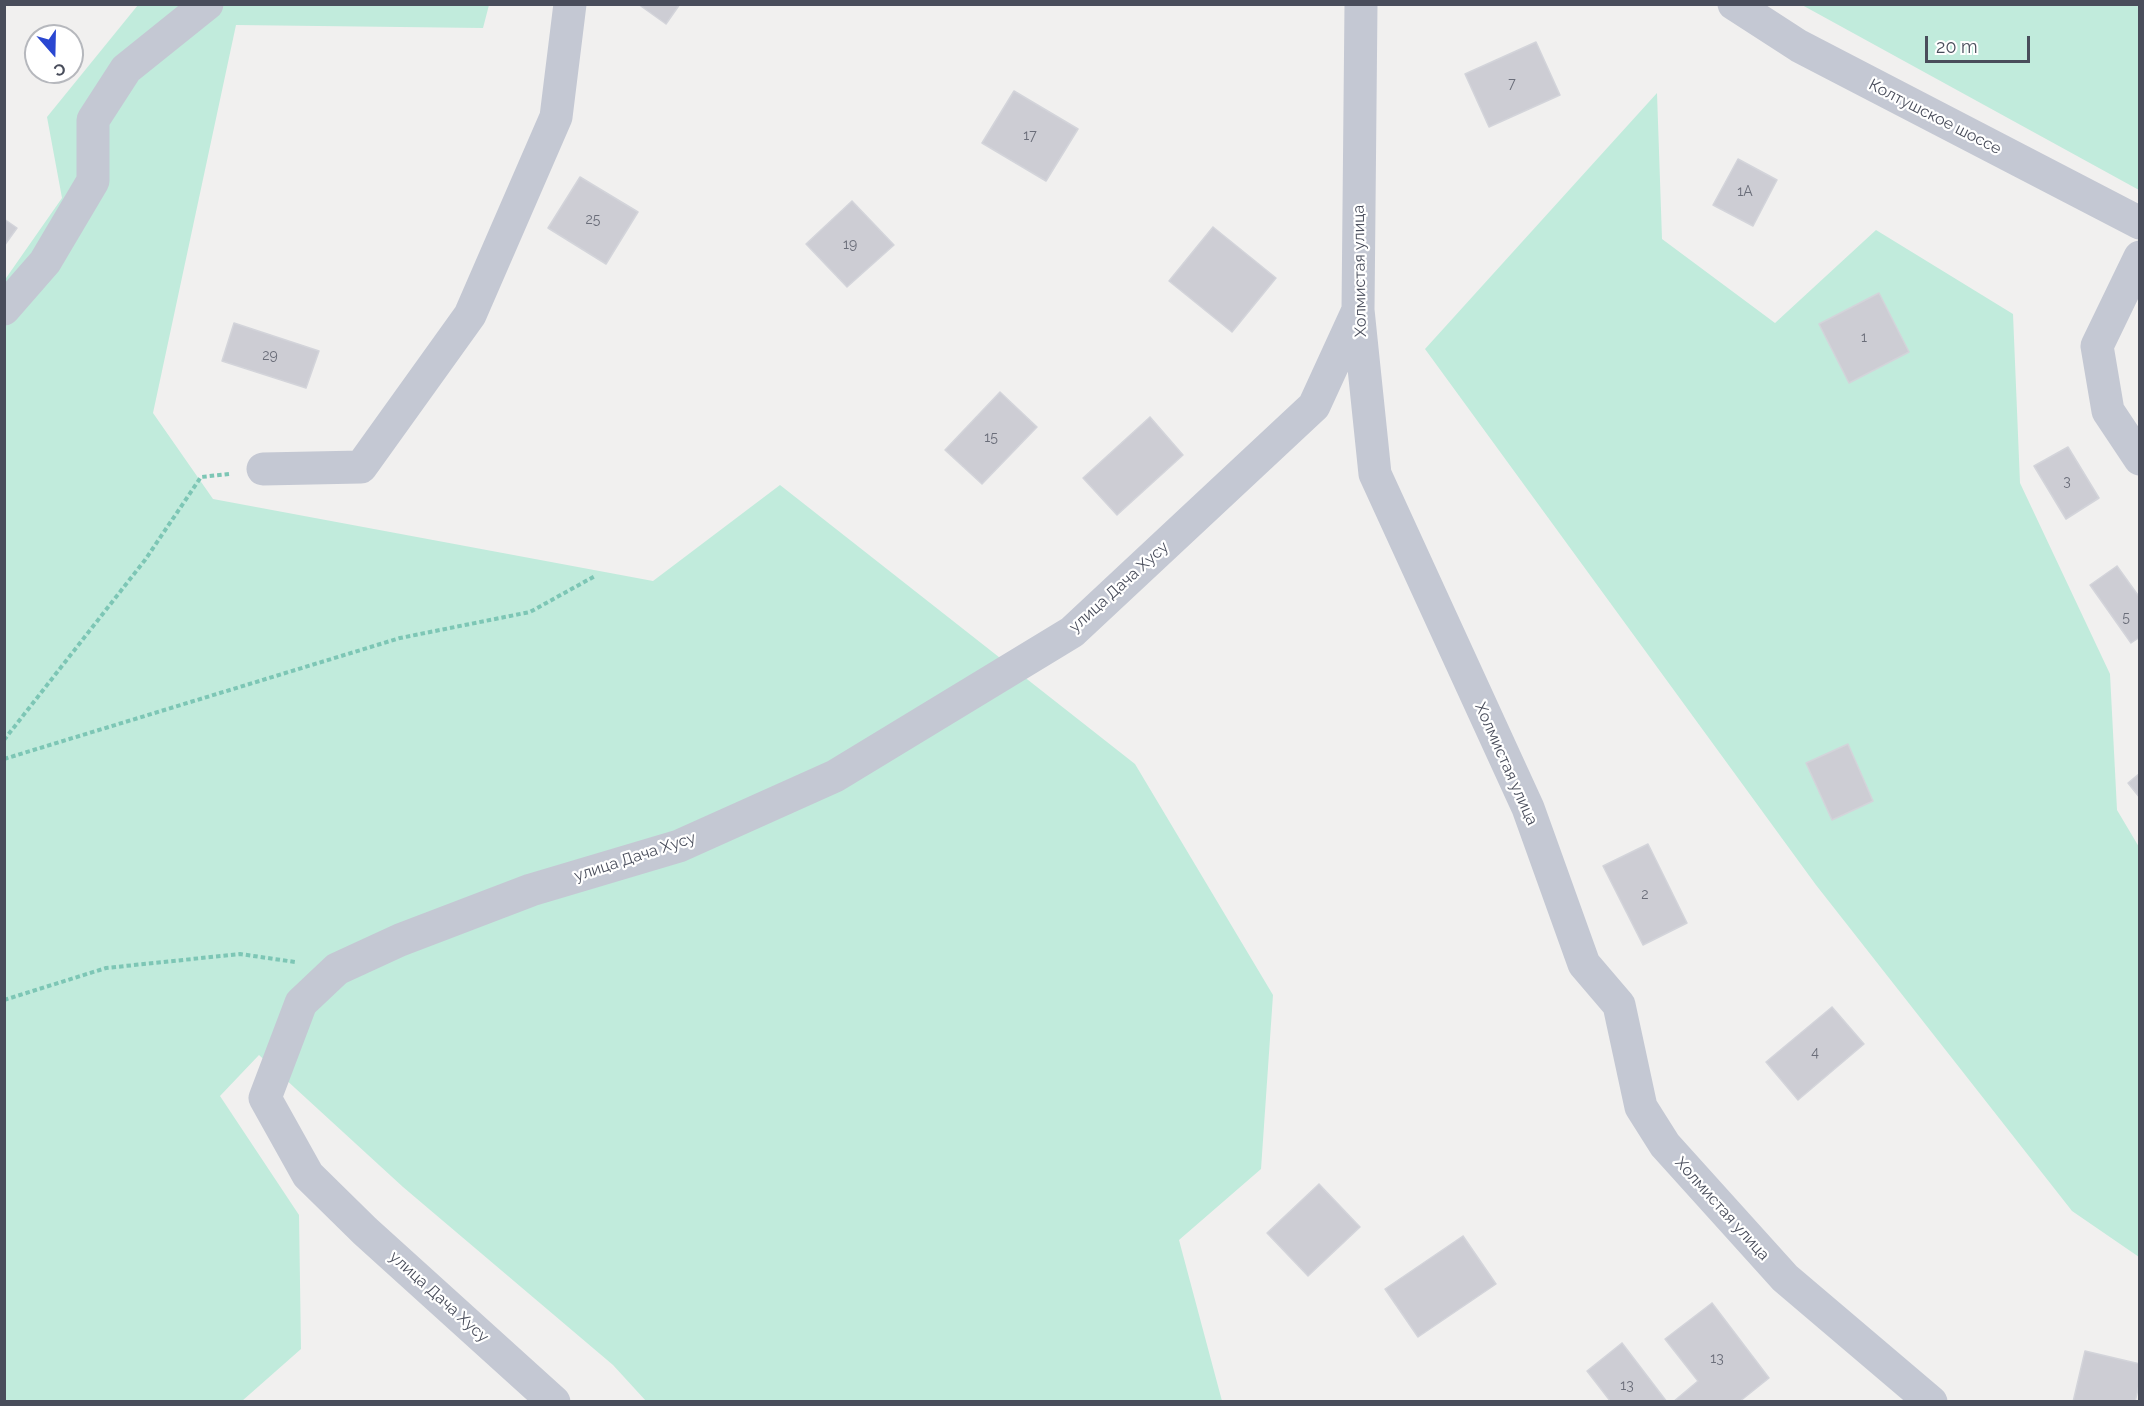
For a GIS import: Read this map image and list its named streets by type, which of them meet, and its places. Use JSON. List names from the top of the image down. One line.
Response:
{"streets":{"street":["Колтушское шоссе","Холмистая улица","улица Дача Хусу"]},"crossings":[["Холмистая улица","улица Дача Хусу"]],"house_numbers":["7","17","1А","25","19","1","29","15","3","5","2","4","13","13"],"scale_bar":"20 m","north":"bottom"}
